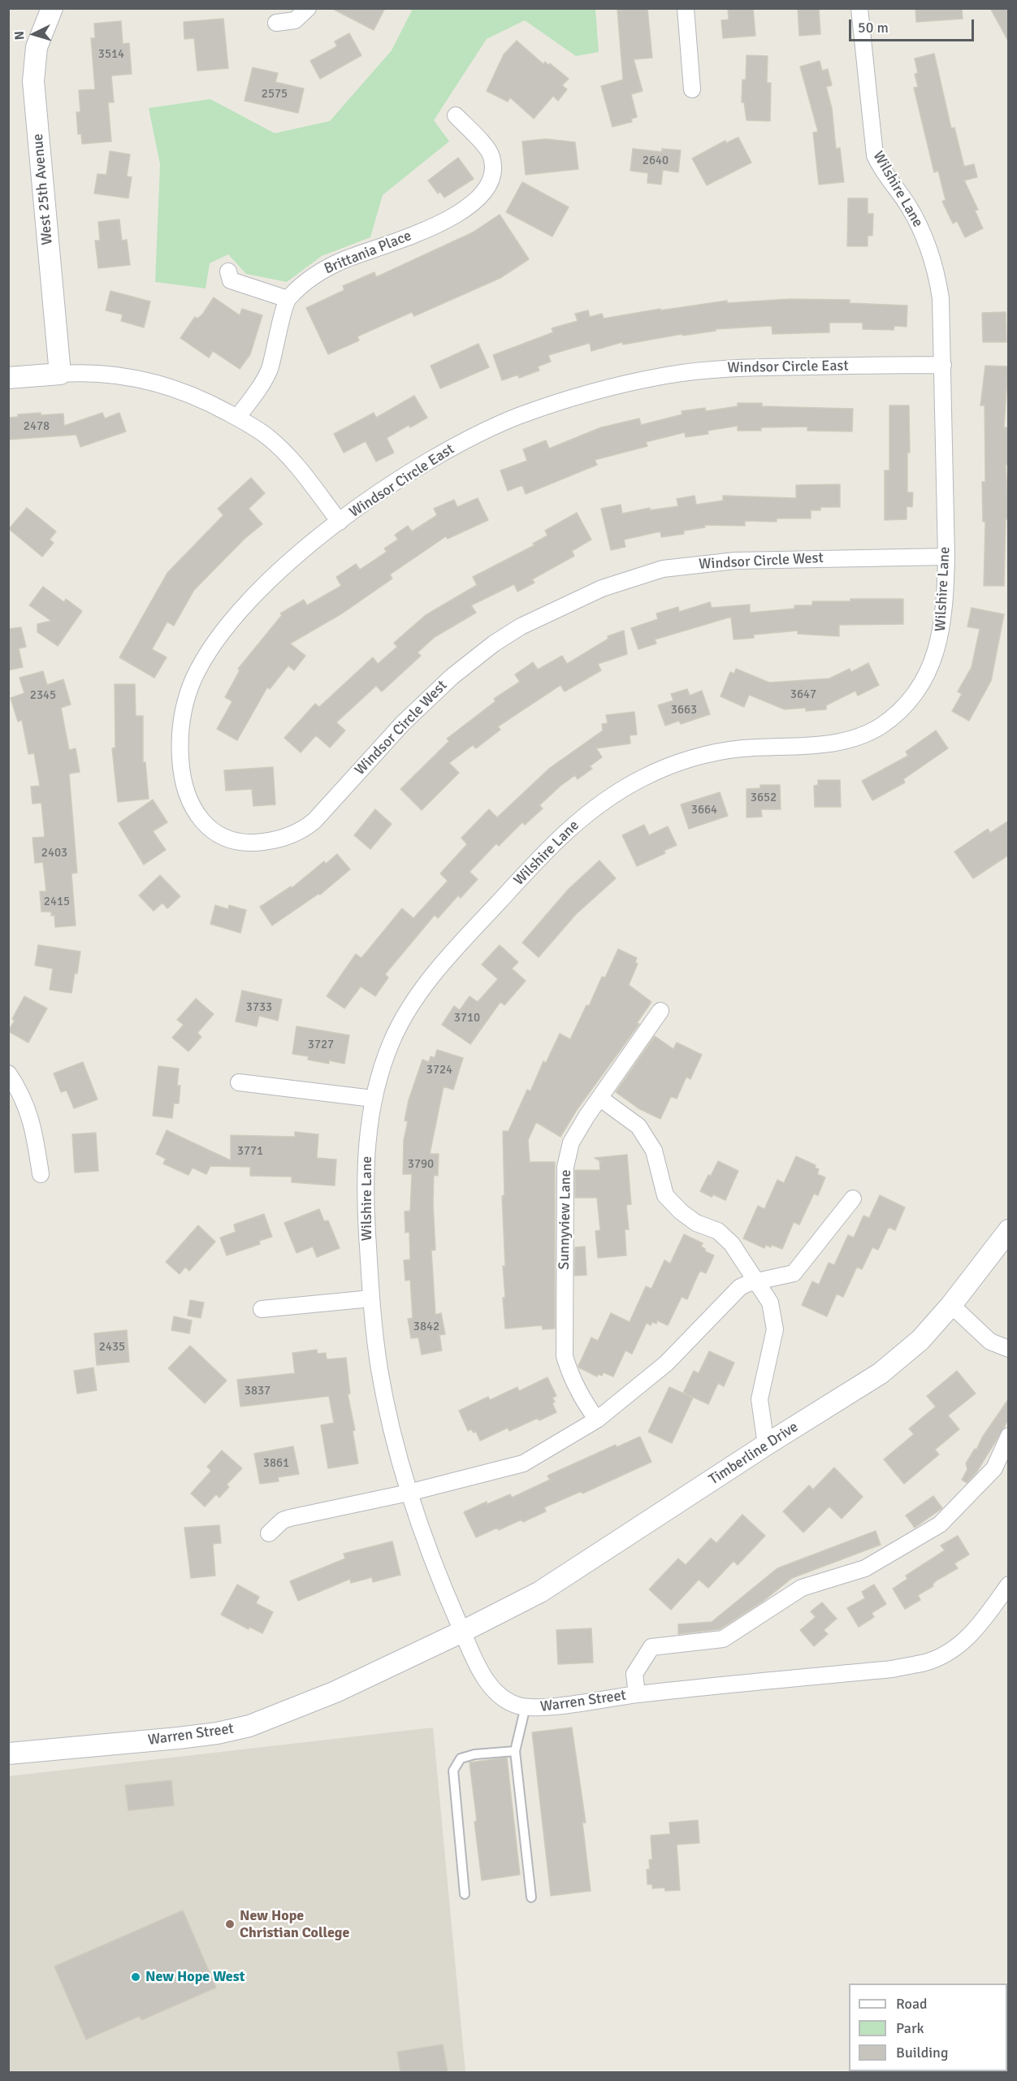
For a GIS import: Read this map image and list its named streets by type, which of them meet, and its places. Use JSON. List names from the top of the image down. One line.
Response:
{"streets":{"street":["West 25th Avenue","Wilshire Lane","Brittania Place","Windsor Circle East","Windsor Circle West","Sunnyview Lane","Timberline Drive","Warren Street"]},"crossings":[["Wilshire Lane","Windsor Circle East"],["Wilshire Lane","Windsor Circle West"],["Wilshire Lane","Timberline Drive"],["Wilshire Lane","Warren Street"],["Windsor Circle East","Windsor Circle West"],["Timberline Drive","Warren Street"]],"places":["New Hope Christian College","New Hope West"],"house_numbers":["3514","2575","2640","2478","3647","2345","3663","3652","3664","2403","2415","3733","3710","3727","3724","3771","3790","3842","2435","3837","3861"],"legend":["Road","Park","Building"],"scale_bar":"50 m","north":"left"}
